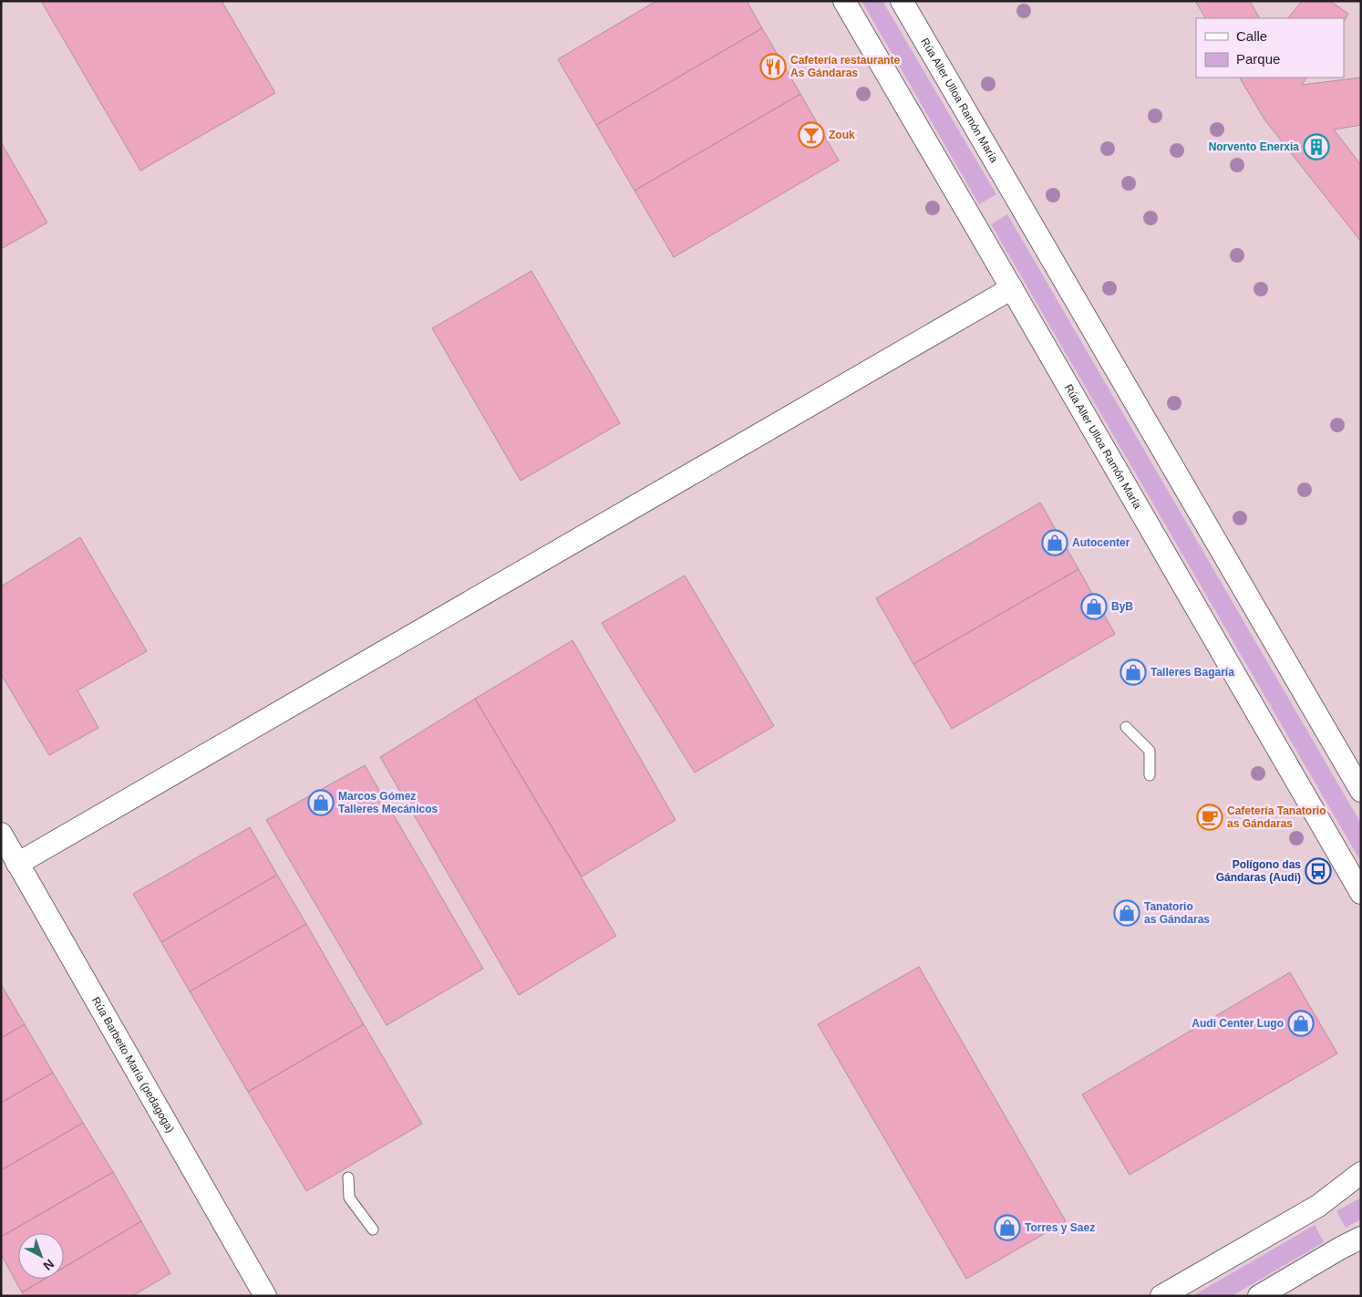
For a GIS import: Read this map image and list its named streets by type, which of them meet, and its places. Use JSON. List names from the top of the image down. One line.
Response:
{"streets":{"street":["Rúa Aller Ulloa Ramón María","Rúa Barbeito María (pedagoga)"]},"places":{"restaurant":["Cafetería restaurante As Gándaras"],"bar":["Zouk"],"building":["Norvento Enerxia"],"shop":["Autocenter","ByB","Talleres Bagaría","Marcos Gómez Talleres Mecánicos","Tanatorio as Gándaras","Audi Center Lugo","Torres y Saez"],"cafe":["Cafetería Tanatorio as Gándaras"],"bus stop":["Polígono das Gándaras (Audi)"]},"legend":["Calle","Parque"],"north":"bottom right"}
